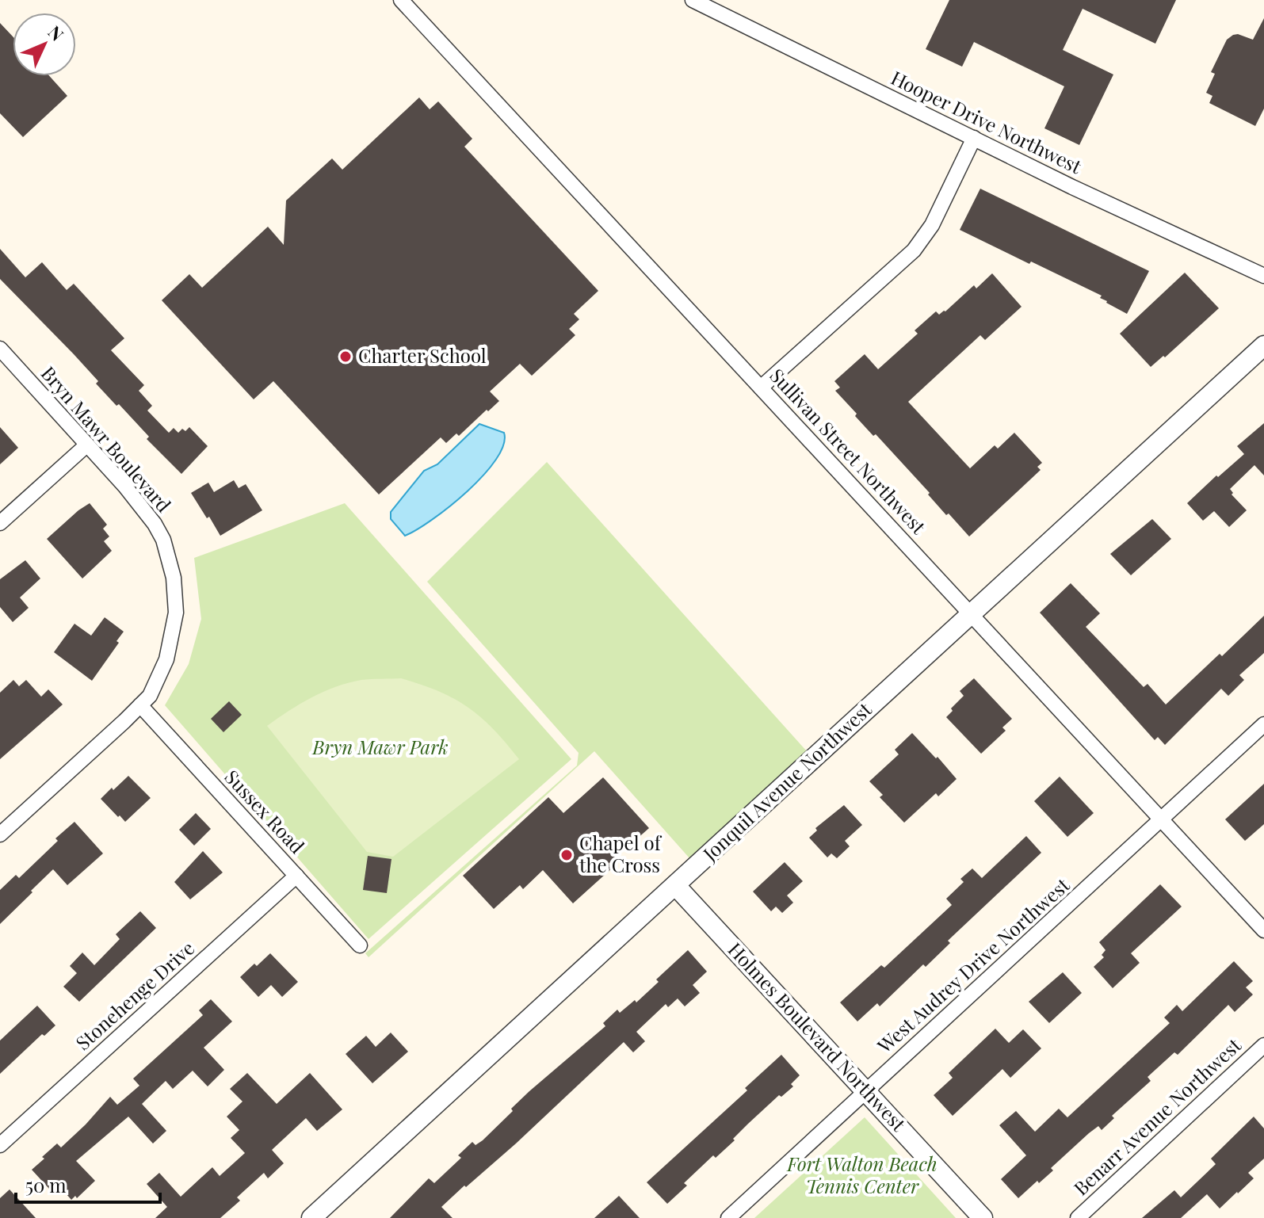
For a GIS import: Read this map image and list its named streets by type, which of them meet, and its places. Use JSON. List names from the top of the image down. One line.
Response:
{"streets":{"street":["Hooper Drive Northwest","Bryn Mawr Boulevard","Sullivan Street Northwest","Jonquil Avenue Northwest","Sussex Road","West Audrey Drive Northwest","Stonehenge Drive","Holmes Boulevard Northwest","Benarr Avenue Northwest"]},"crossings":[["Bryn Mawr Boulevard","Sussex Road"],["Sullivan Street Northwest","Jonquil Avenue Northwest"],["Sullivan Street Northwest","West Audrey Drive Northwest"],["Jonquil Avenue Northwest","Holmes Boulevard Northwest"],["Sussex Road","Stonehenge Drive"],["West Audrey Drive Northwest","Holmes Boulevard Northwest"]],"parks":["Bryn Mawr Park","Fort Walton Beach Tennis Center"],"places":["Charter School","Chapel of the Cross"],"scale_bar":"50 m","north":"top right"}
